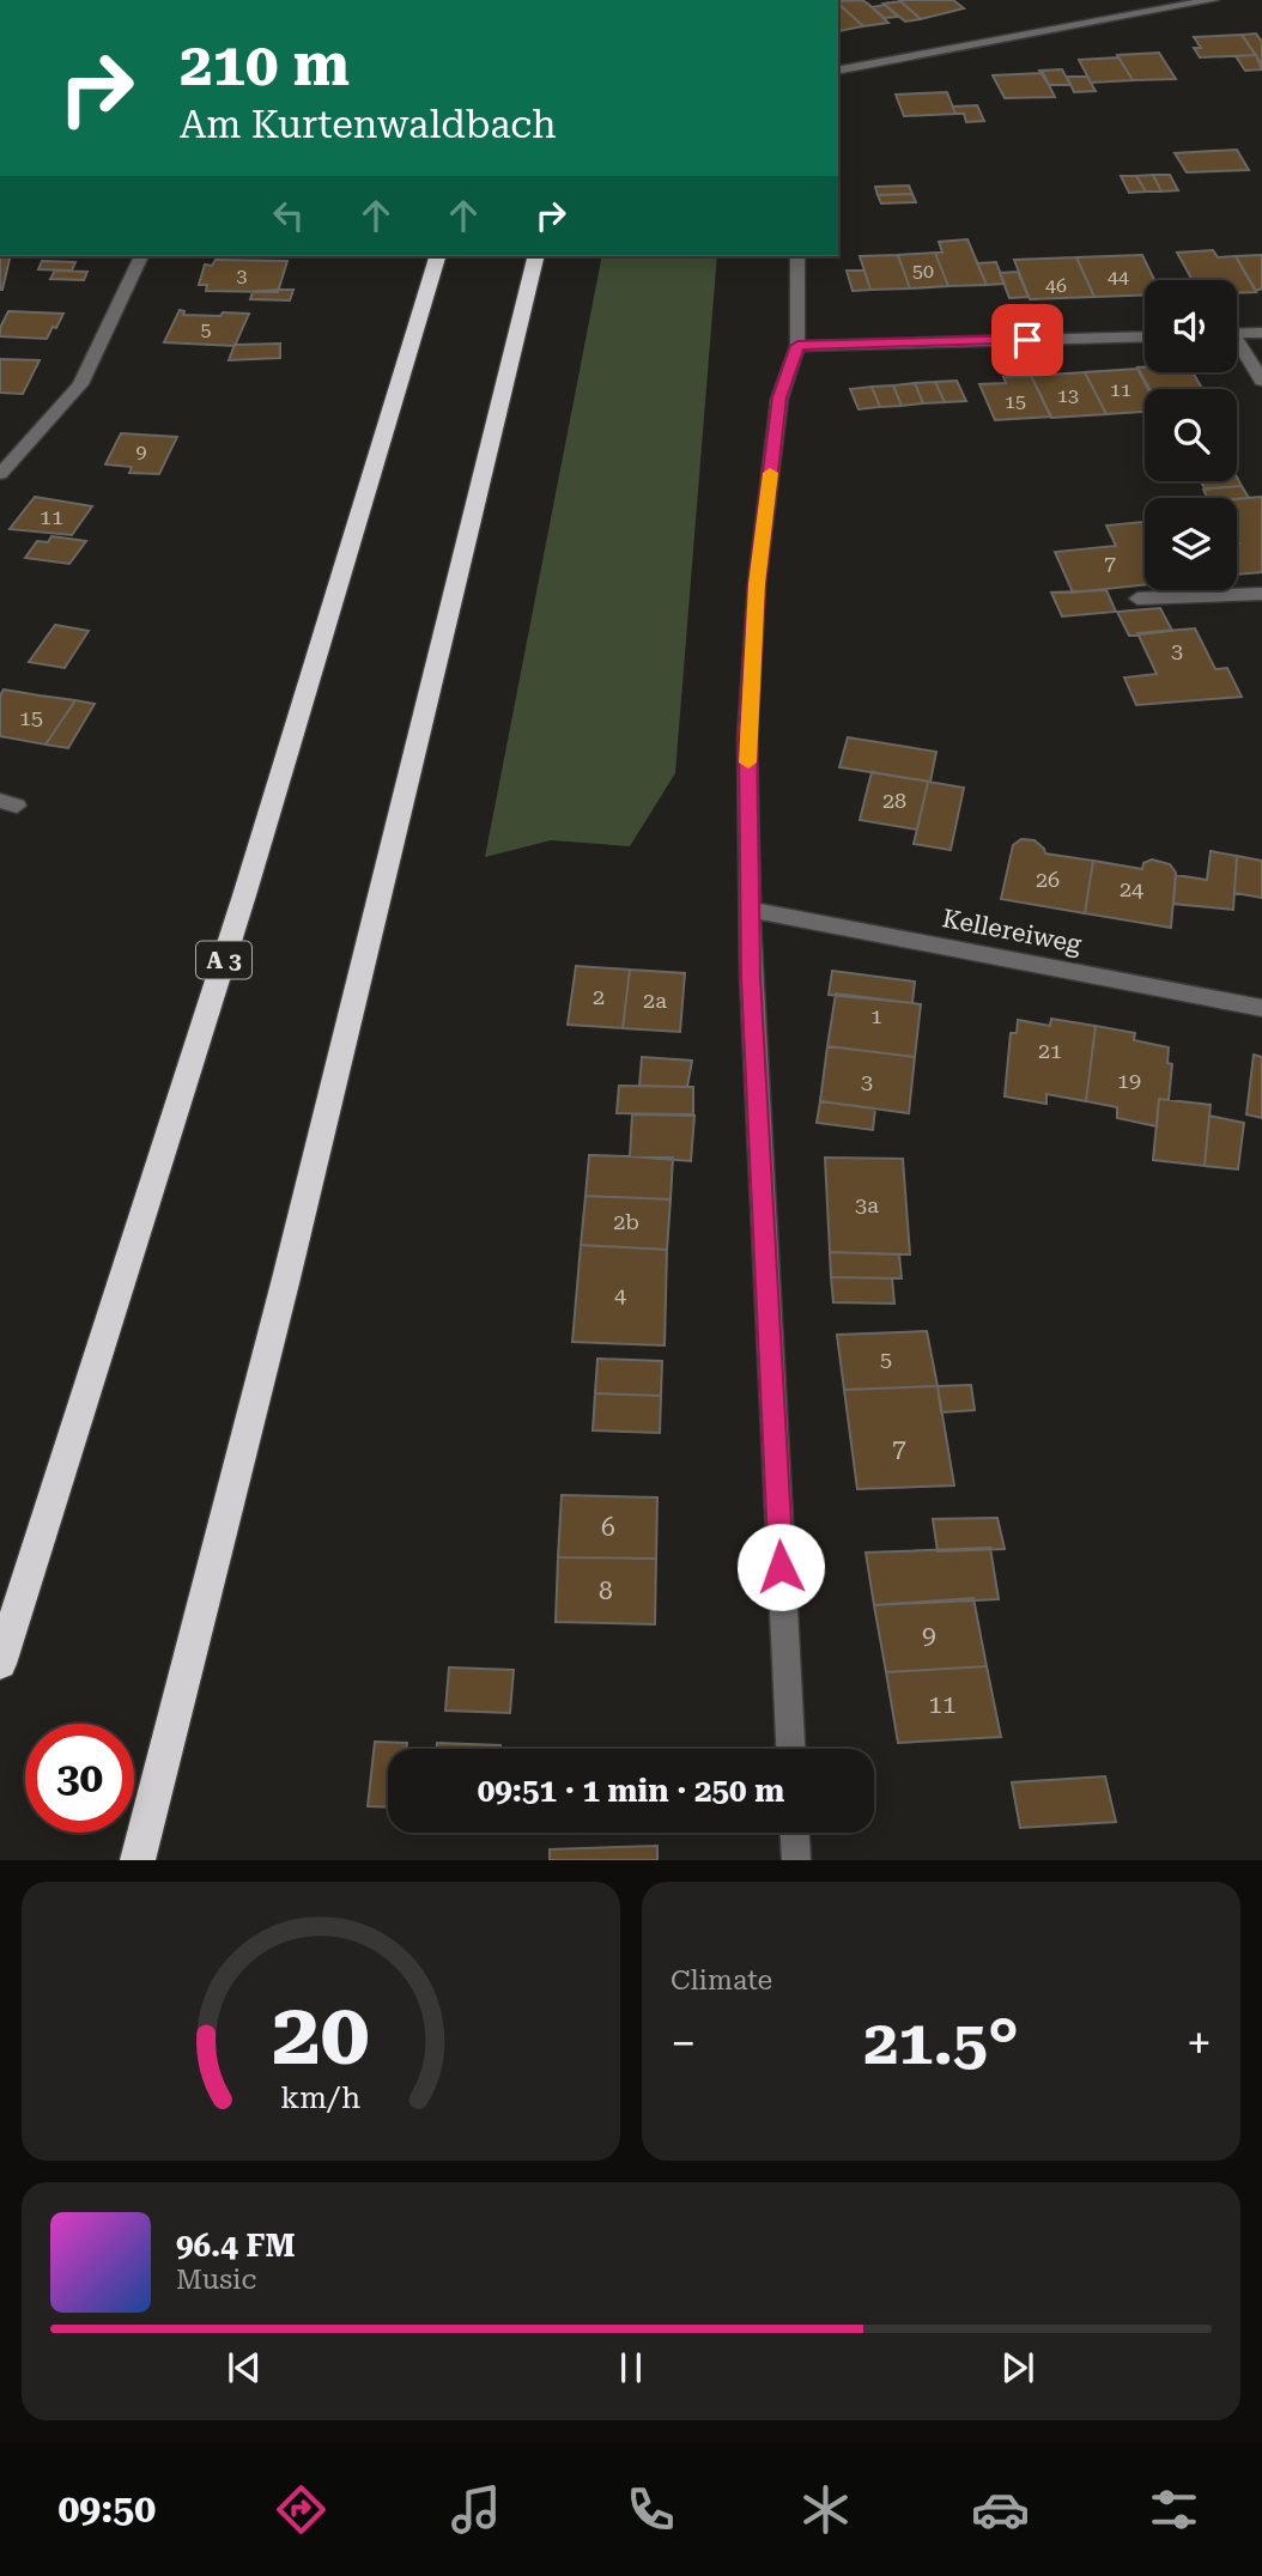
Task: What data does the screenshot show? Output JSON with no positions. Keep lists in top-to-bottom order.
{
  "streets": {
    "highway": ["A 3"],
    "street": ["Kellereiweg"]
  },
  "house_numbers": [
    "50",
    "3",
    "44",
    "46",
    "5",
    "11",
    "13",
    "15",
    "9",
    "11",
    "7",
    "3",
    "15",
    "28",
    "26",
    "24",
    "2",
    "2a",
    "1",
    "21",
    "19",
    "3",
    "3a",
    "2b",
    "4",
    "5",
    "7",
    "6",
    "8",
    "9",
    "11"
  ],
  "page": {
    "turn": ["210 m", "Am Kurtenwaldbach"],
    "limit": "30",
    "trip": "09:51 · 1 min · 250 m",
    "tile": "Climate",
    "heat": ["−", "21.5°", "+"],
    "song": ["96.4 FM", "Music"],
    "tabs": "09:50",
    "gauge": ["20", "km/h"]
  }
}
